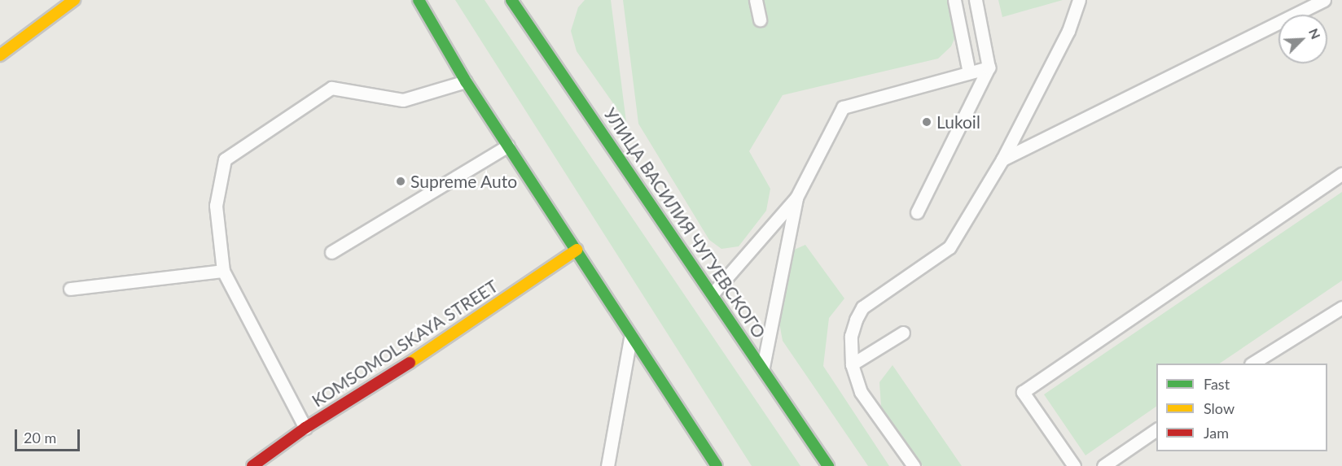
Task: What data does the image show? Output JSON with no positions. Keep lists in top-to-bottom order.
{
  "streets": {
    "street": ["УЛИЦА ВАСИЛИЯ ЧУГУЕВСКОГО", "KOMSOMOLSKAYA STREET"]
  },
  "places": ["Lukoil", "Supreme Auto"],
  "legend": ["Fast", "Slow", "Jam"],
  "scale_bar": "20 m",
  "north": "top right"
}
